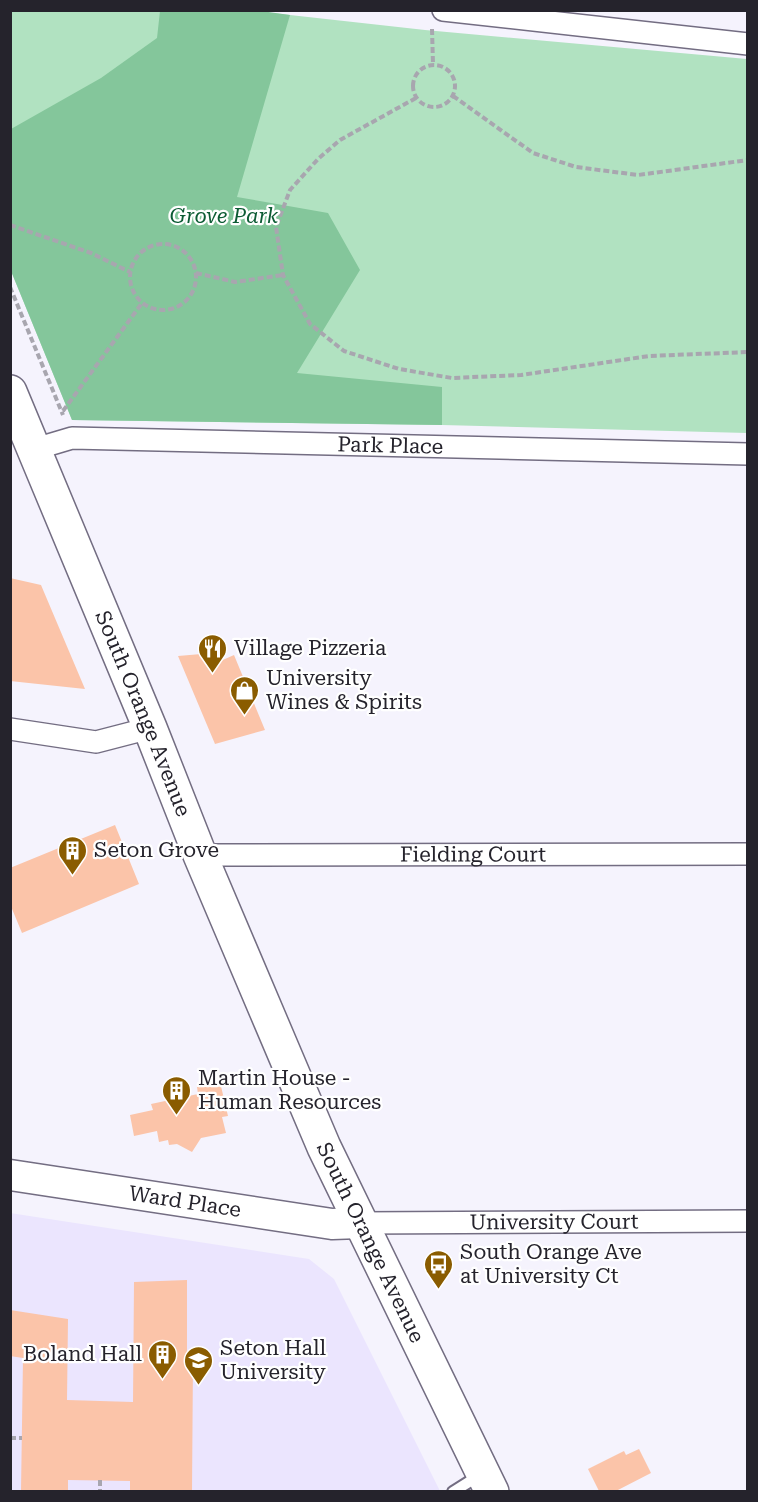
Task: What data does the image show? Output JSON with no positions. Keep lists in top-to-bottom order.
{
  "streets": {
    "main road": ["South Orange Avenue"],
    "street": [
      "Park Place",
      "Fielding Court",
      "Ward Place",
      "University Court"
    ]
  },
  "crossings": [
    ["Park Place", "South Orange Avenue"],
    ["South Orange Avenue", "Fielding Court"],
    ["South Orange Avenue", "Ward Place"],
    ["South Orange Avenue", "University Court"],
    ["Ward Place", "University Court"]
  ],
  "parks": ["Grove Park"],
  "places": {
    "restaurant": ["Village Pizzeria"],
    "shop": ["University Wines & Spirits"],
    "building": ["Seton Grove", "Martin House - Human Resources", "Boland Hall"],
    "bus stop": ["South Orange Ave at University Ct"],
    "school or university": ["Seton Hall University"]
  }
}
